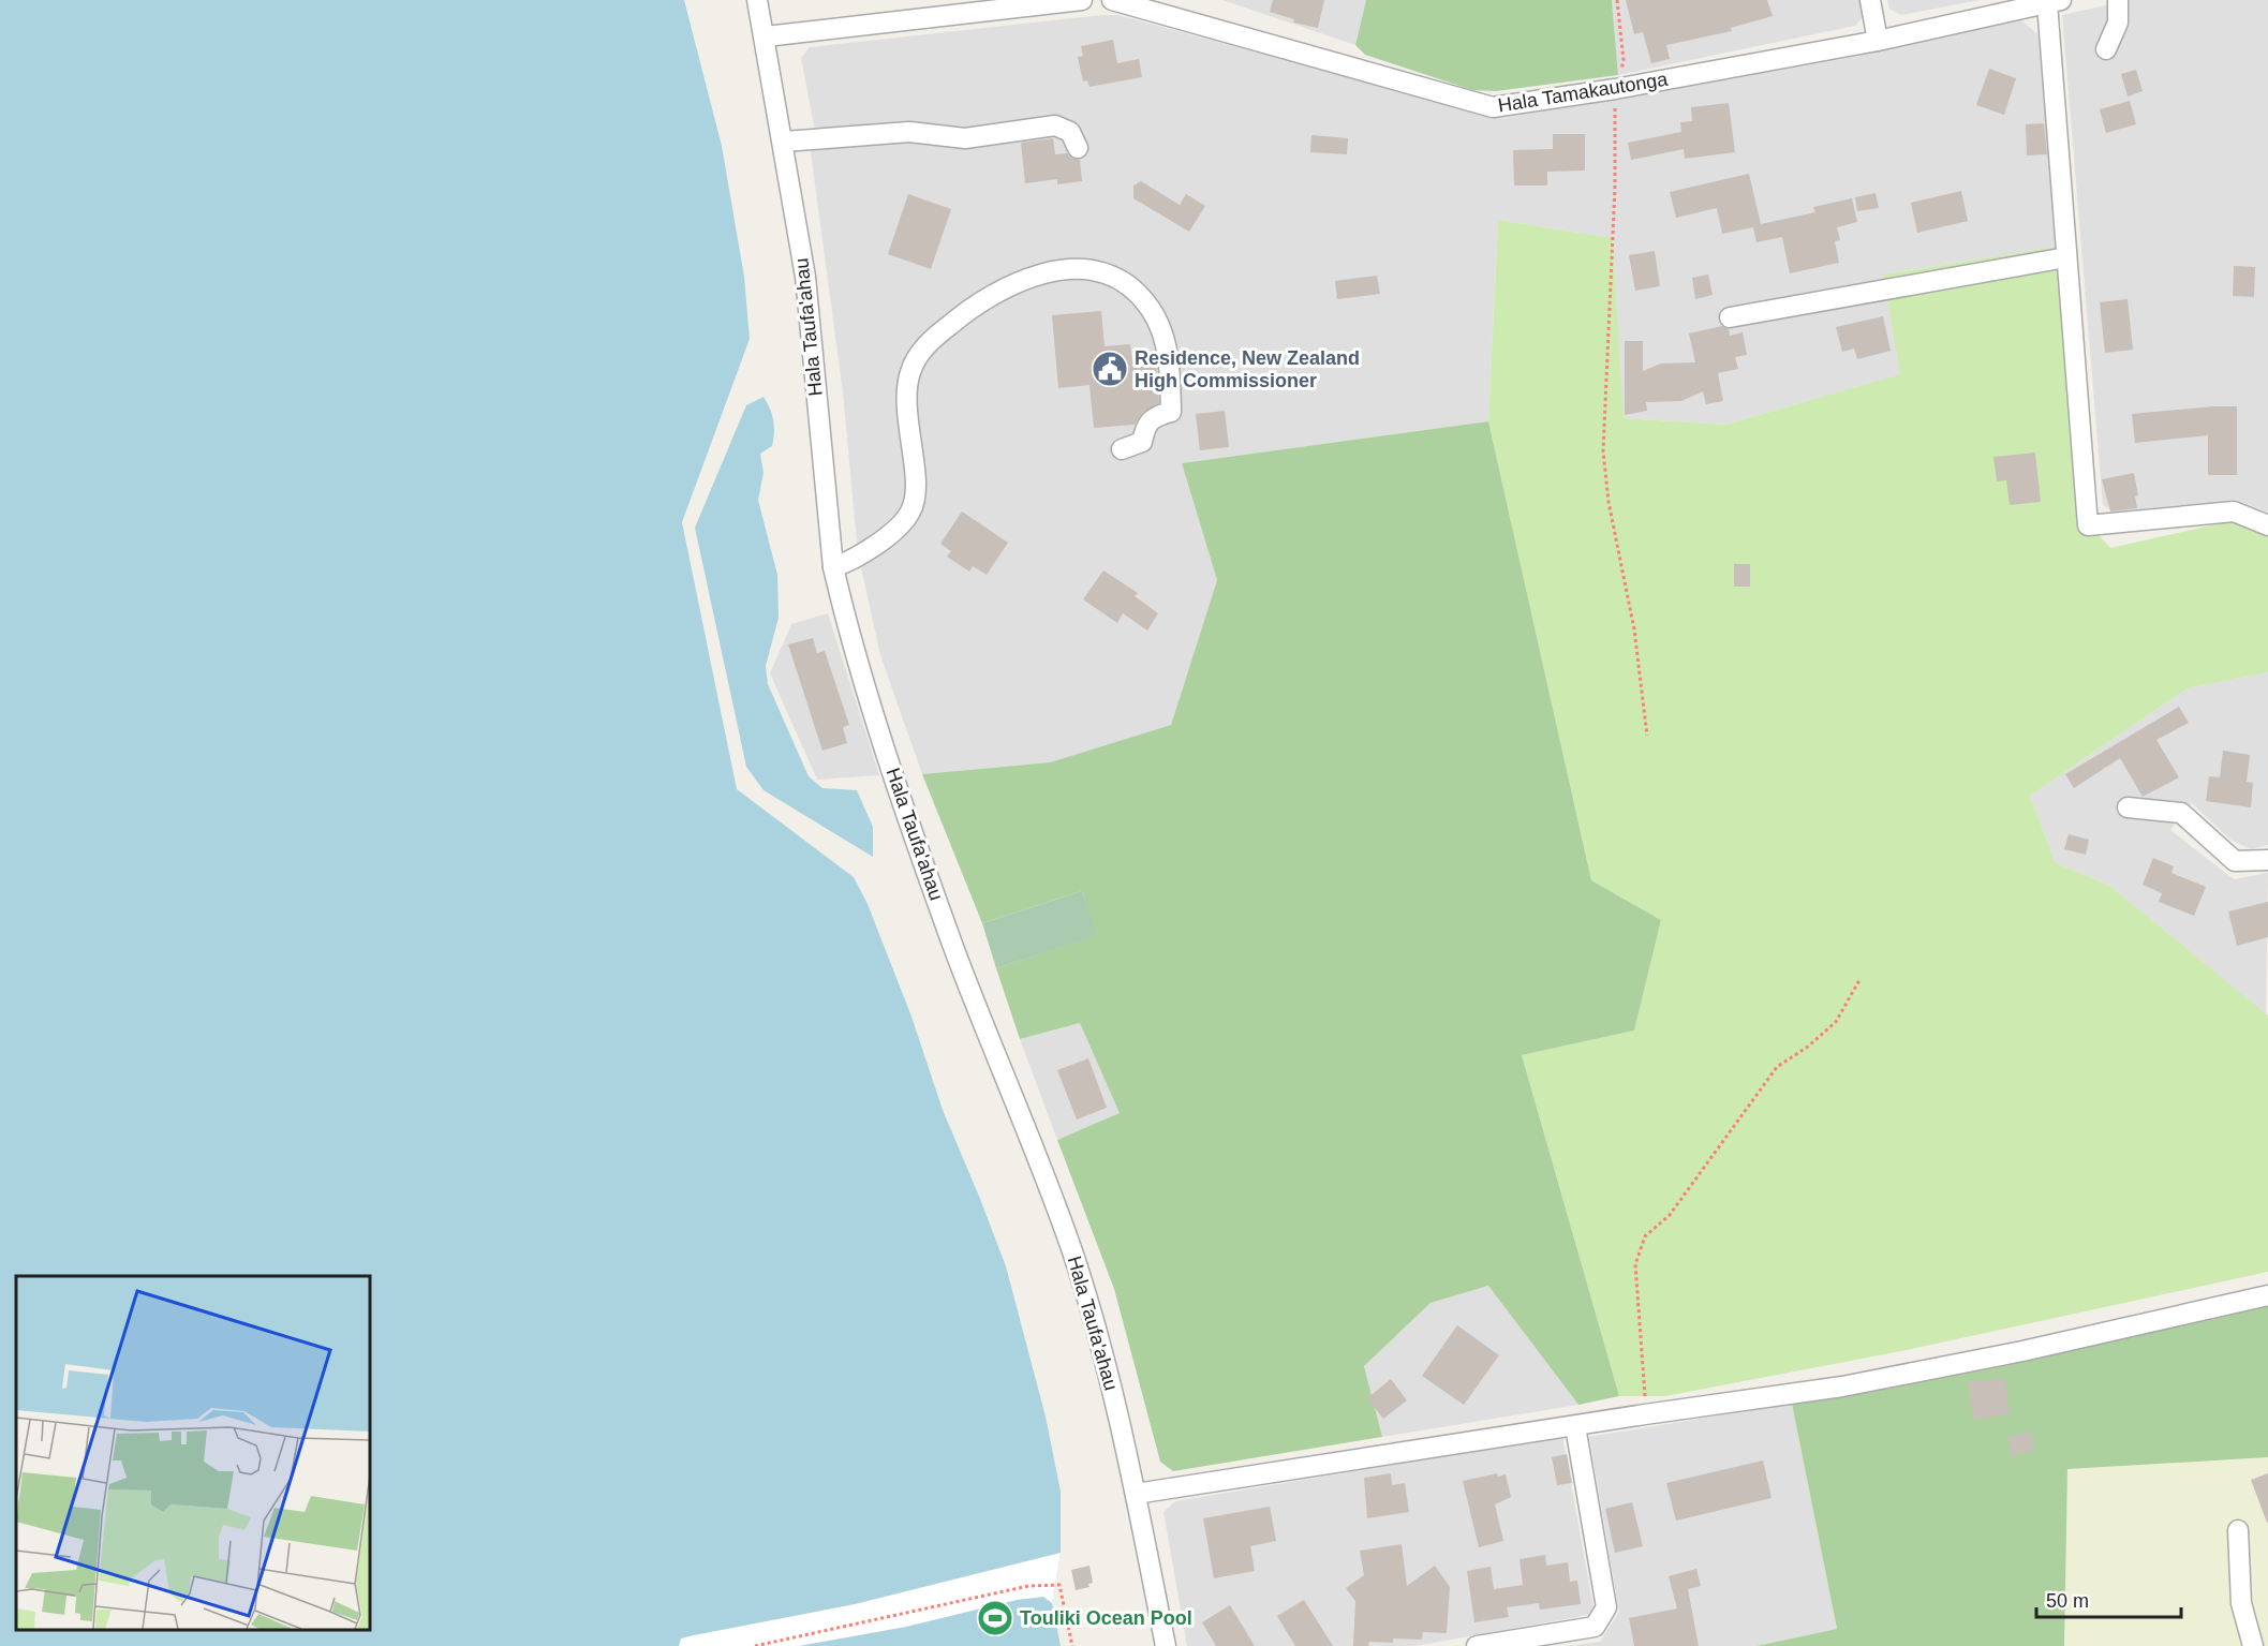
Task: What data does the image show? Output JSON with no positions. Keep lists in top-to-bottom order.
{
  "streets": {
    "street": ["Hala Tamakautonga", "Hala Taufa'ahau"]
  },
  "places": {
    "public building": ["Residence, New Zealand High Commissioner"],
    "sports": ["Touliki Ocean Pool"]
  },
  "scale_bar": "50 m"
}
